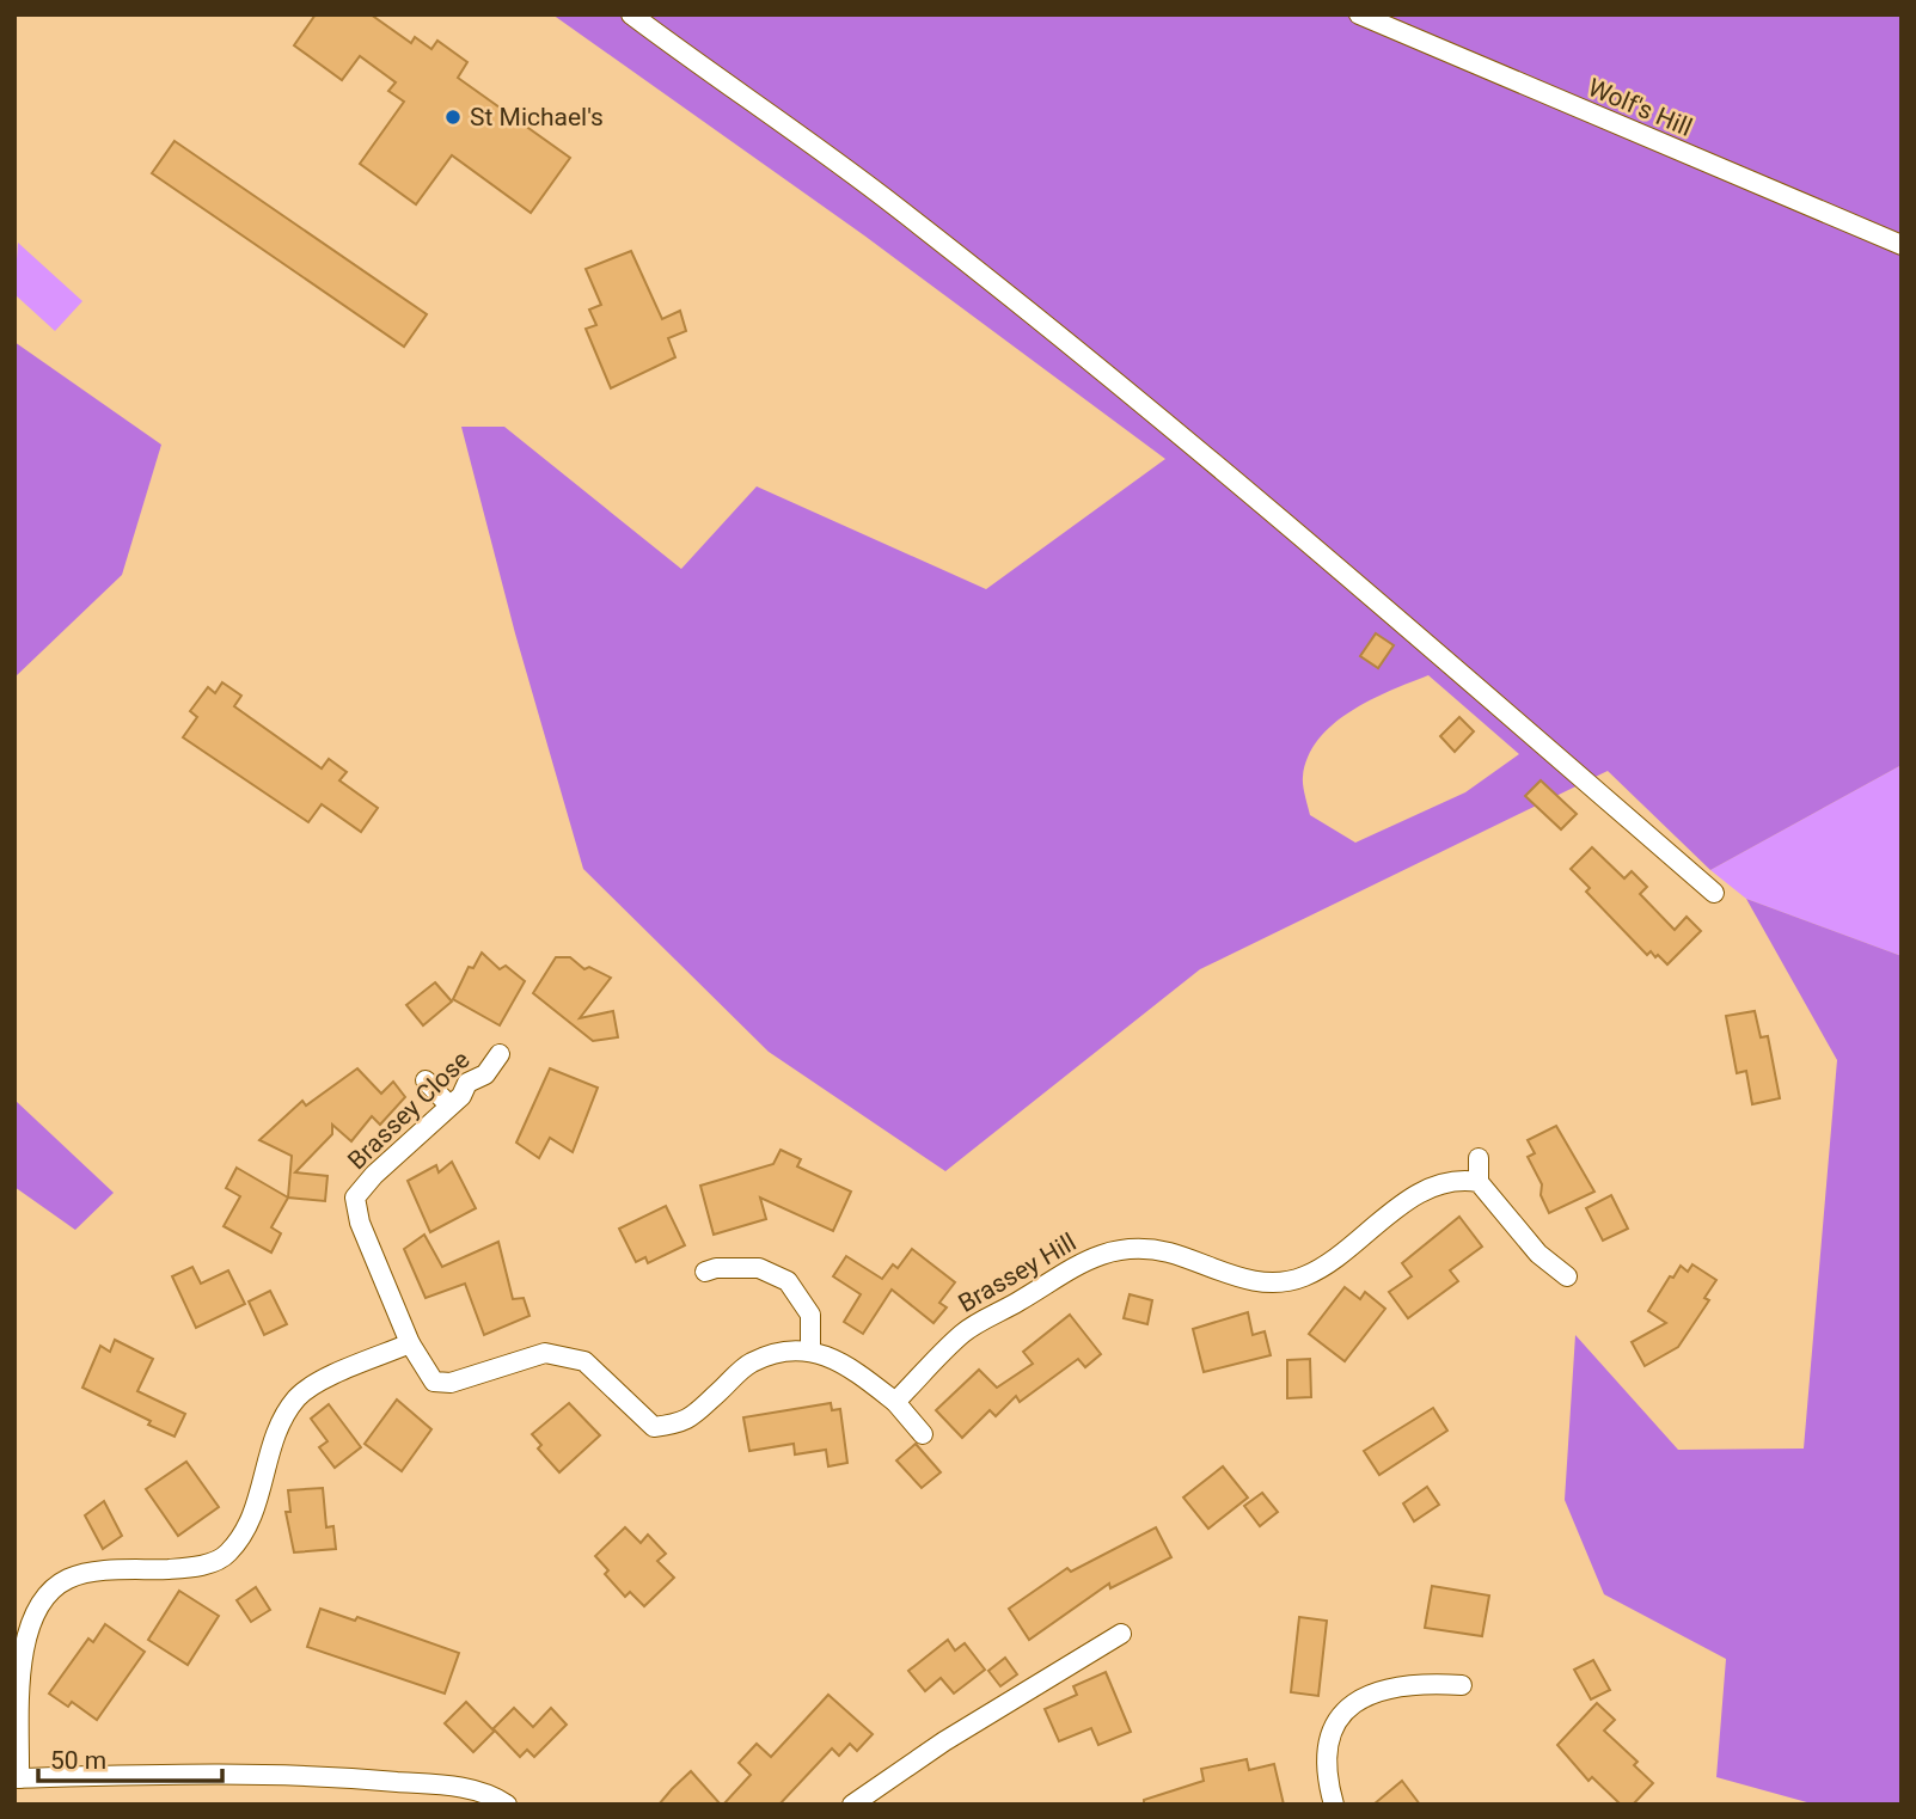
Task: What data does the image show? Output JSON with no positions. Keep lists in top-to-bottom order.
{
  "streets": {
    "street": ["Wolf's Hill", "Brassey Close", "Brassey Hill"]
  },
  "places": ["St Michael's"],
  "scale_bar": "50 m"
}
